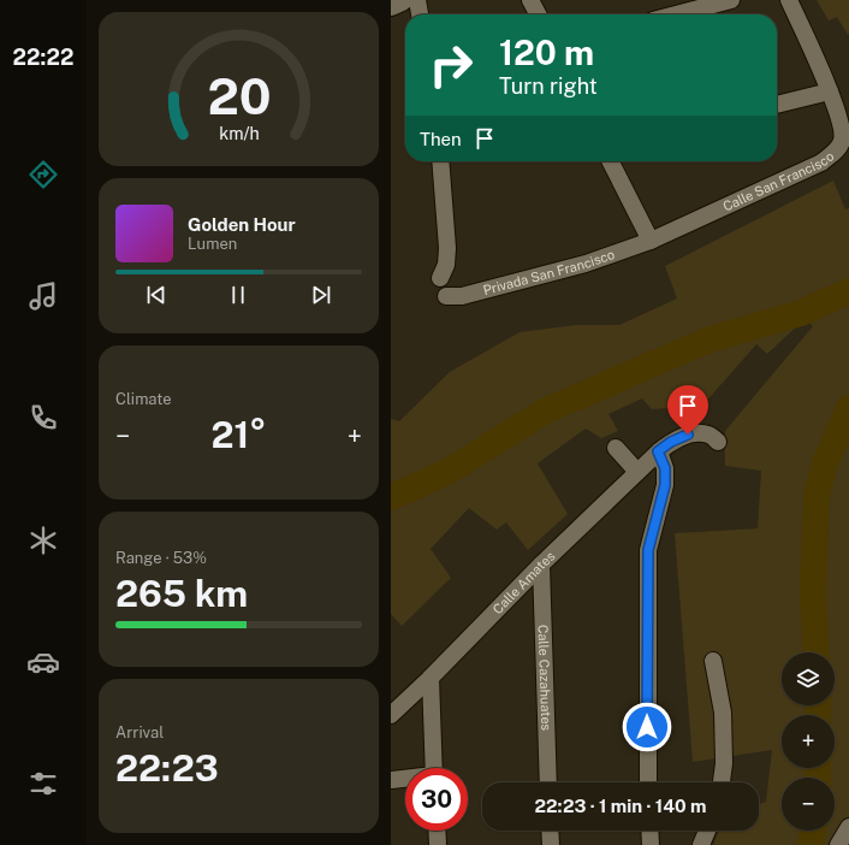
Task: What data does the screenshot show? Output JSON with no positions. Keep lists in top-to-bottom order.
{
  "streets": {
    "street": [
      "Calle San Francisco",
      "Privada San Francisco",
      "Calle Amates",
      "Calle Cazahuates"
    ]
  },
  "crossings": [
    ["Calle San Francisco", "Privada San Francisco"],
    ["Calle Amates", "Calle Cazahuates"]
  ],
  "page": {
    "tabs": "22:22",
    "turn": ["120 m", "Turn right"],
    "then": "Then",
    "song": ["Golden Hour", "Lumen"],
    "tile": [
      "Climate",
      ["Range · 53%", "265 km"],
      ["Arrival", "22:23"]
    ],
    "heat": ["−", "21°", "+"],
    "map_buttons": ["+", "−"],
    "limit": "30",
    "trip": "22:23 · 1 min · 140 m",
    "gauge": ["20", "km/h"]
  }
}
